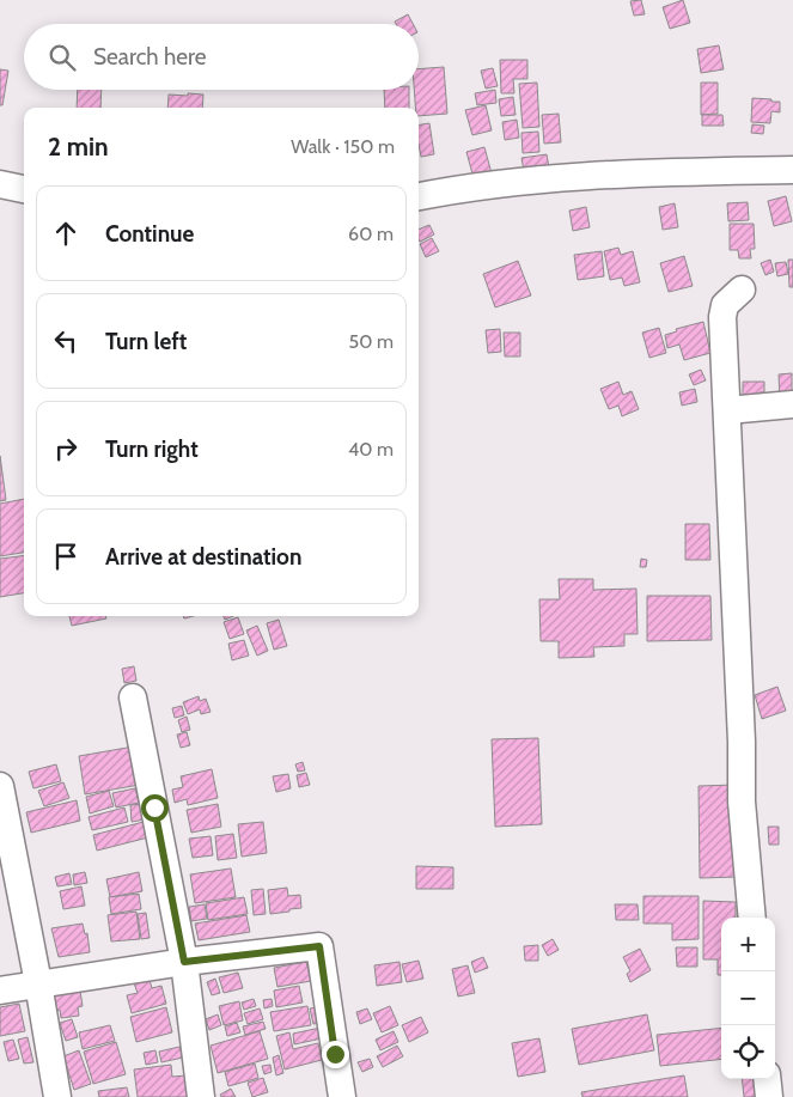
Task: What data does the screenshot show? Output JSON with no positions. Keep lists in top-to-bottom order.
{
  "page": {
    "search": "Search here",
    "heading": ["2 min", "Walk · 150 m"],
    "list": [
      ["Continue", "60 m"],
      ["Turn left", "50 m"],
      ["Turn right", "40 m"],
      "Arrive at destination"
    ],
    "map_buttons": ["+", "−"]
  }
}
